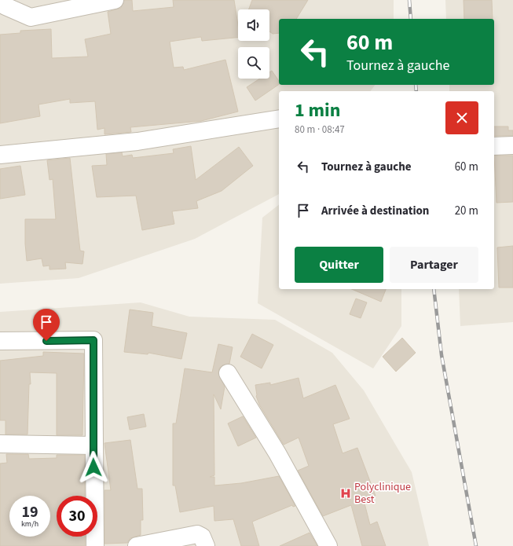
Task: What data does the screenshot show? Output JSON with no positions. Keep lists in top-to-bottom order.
{
  "places": {
    "hospital": ["Polyclinique Best"]
  },
  "page": {
    "turn": ["60 m", "Tournez à gauche"],
    "heading": ["1 min", "80 m · 08:47"],
    "list": [
      {
        "name": "Tournez à gauche",
        "value": "60 m"
      },
      {
        "name": "Arrivée à destination",
        "value": "20 m"
      }
    ],
    "buttons": ["Quitter", "Partager"],
    "speed": "19 km/h",
    "limit": "30"
  }
}
